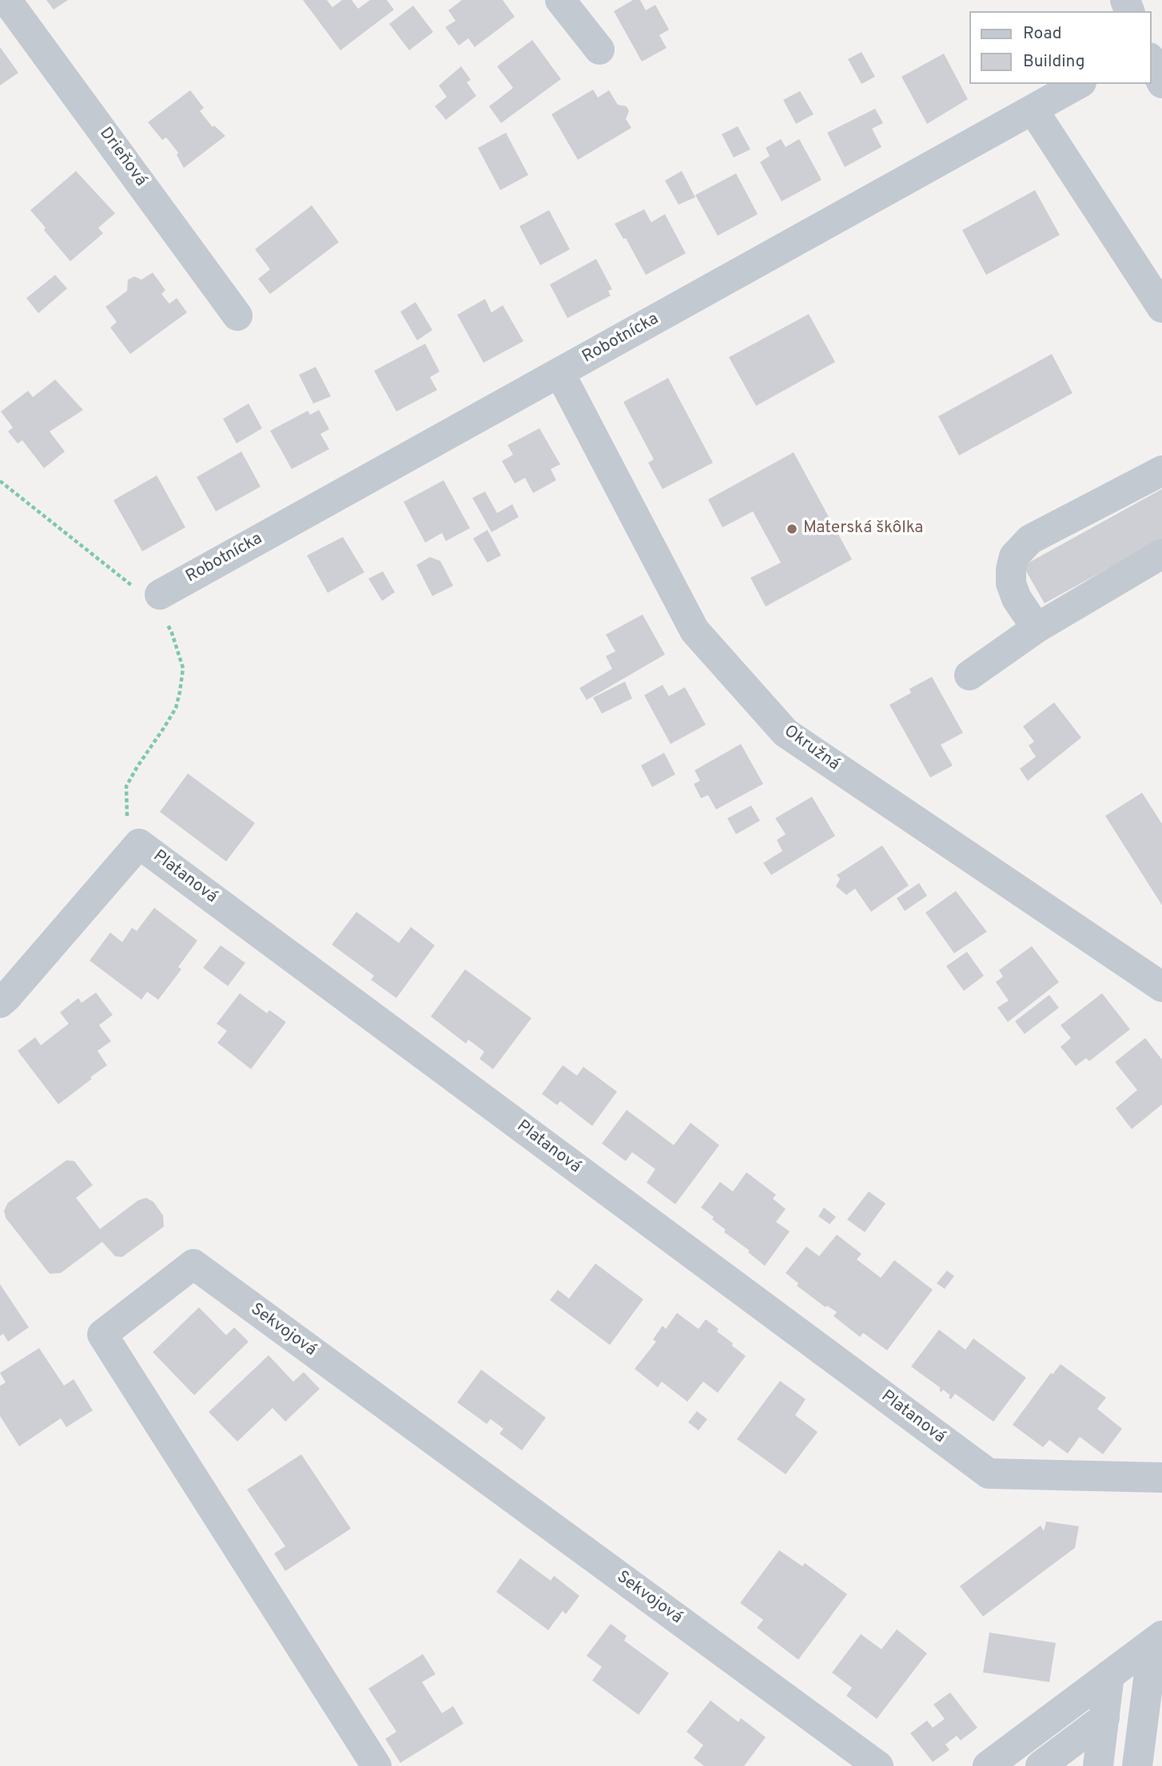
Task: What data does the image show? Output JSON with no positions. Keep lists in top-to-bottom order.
{
  "streets": {
    "street": [
      "Drieňová",
      "Robotnícka",
      "Okružná",
      "Platanová",
      "Sekvojová"
    ]
  },
  "crossings": [
    ["Robotnícka", "Okružná"]
  ],
  "places": ["Materská škôlka"],
  "legend": ["Road", "Building"]
}
